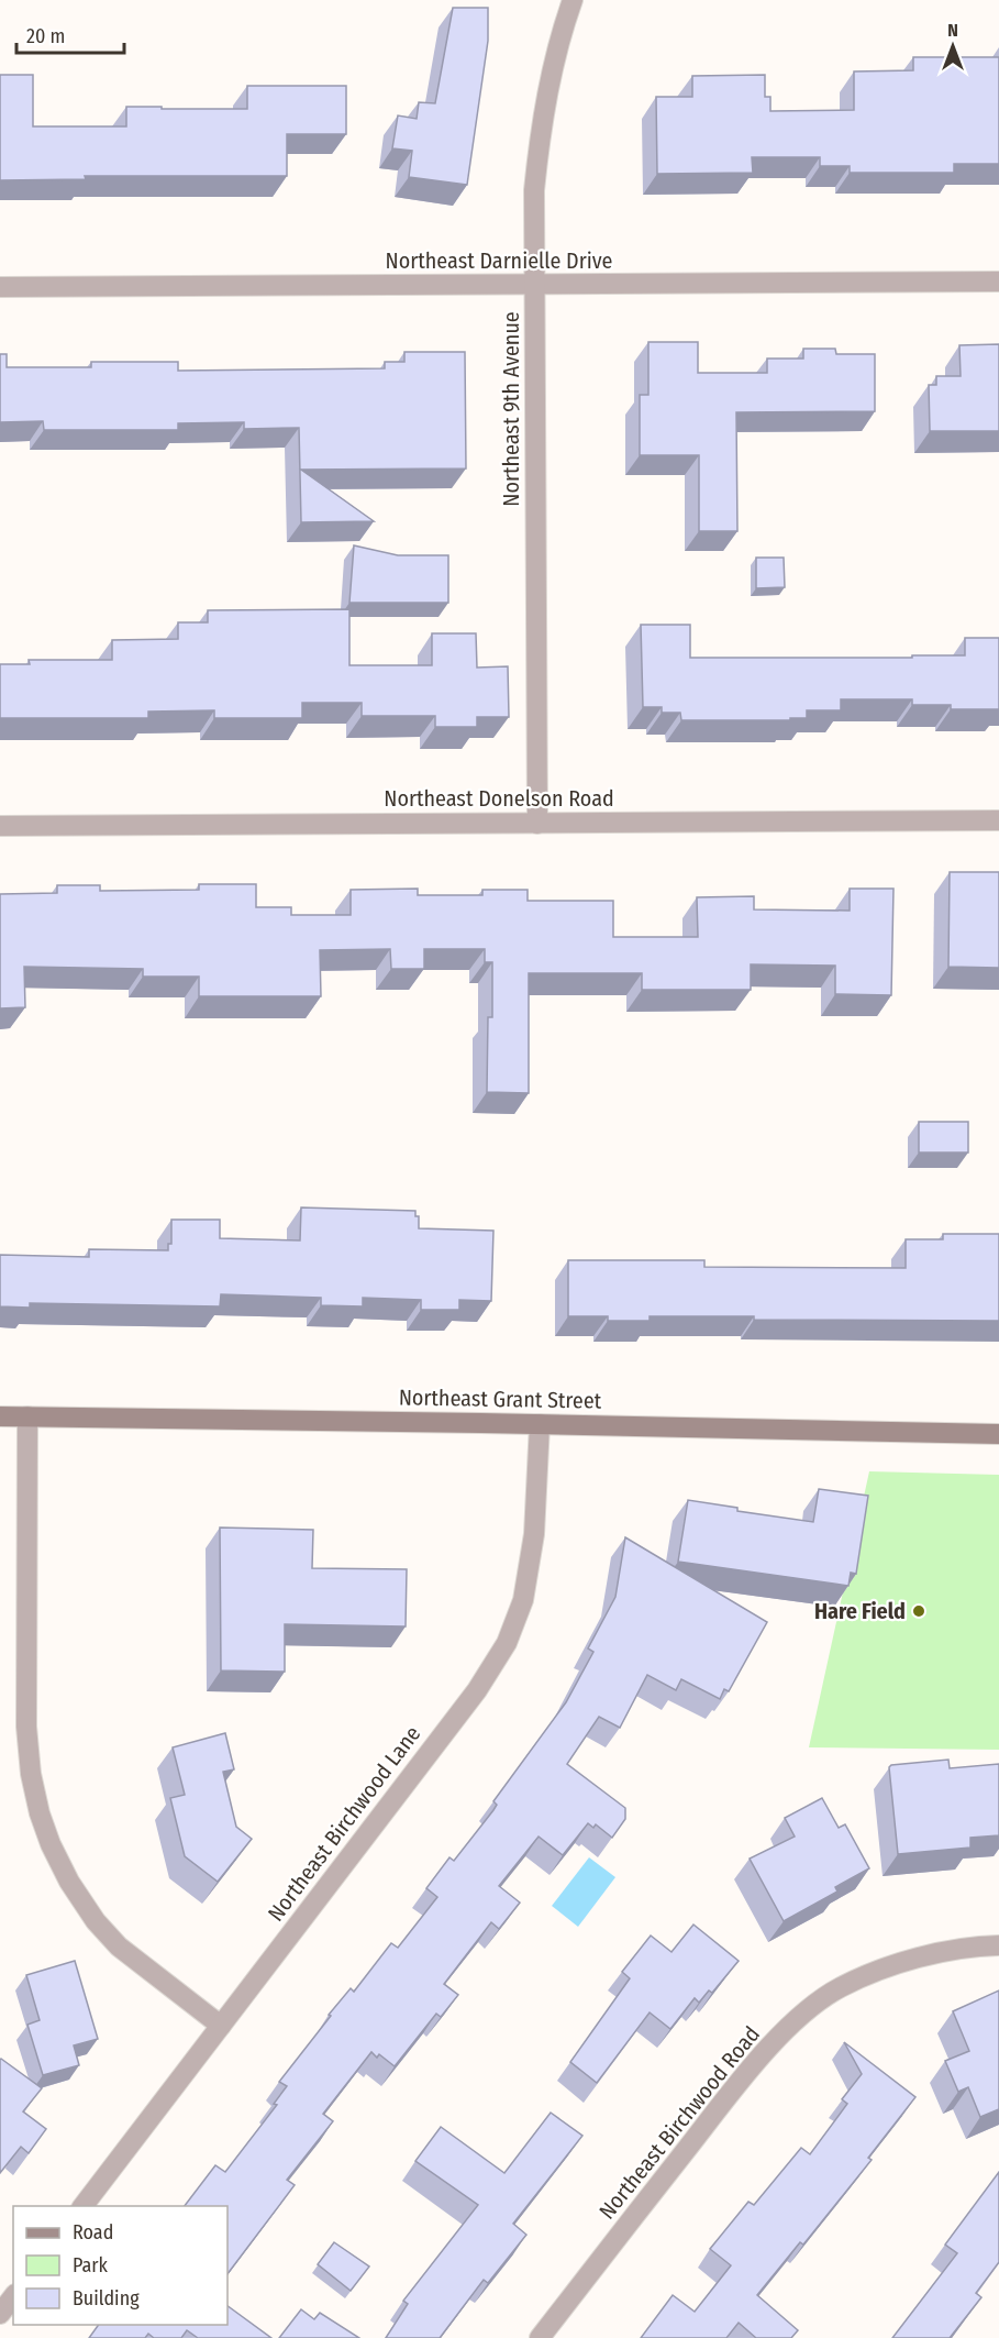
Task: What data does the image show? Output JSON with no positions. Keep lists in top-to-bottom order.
{
  "streets": {
    "street": [
      "Northeast Darnielle Drive",
      "Northeast 9th Avenue",
      "Northeast Donelson Road",
      "Northeast Grant Street",
      "Northeast Birchwood Lane",
      "Northeast Birchwood Road"
    ]
  },
  "crossings": [
    ["Northeast Darnielle Drive", "Northeast 9th Avenue"],
    ["Northeast 9th Avenue", "Northeast Donelson Road"],
    ["Northeast Grant Street", "Northeast Birchwood Lane"]
  ],
  "places": ["Hare Field"],
  "legend": ["Road", "Park", "Building"],
  "scale_bar": "20 m",
  "north": "top"
}
